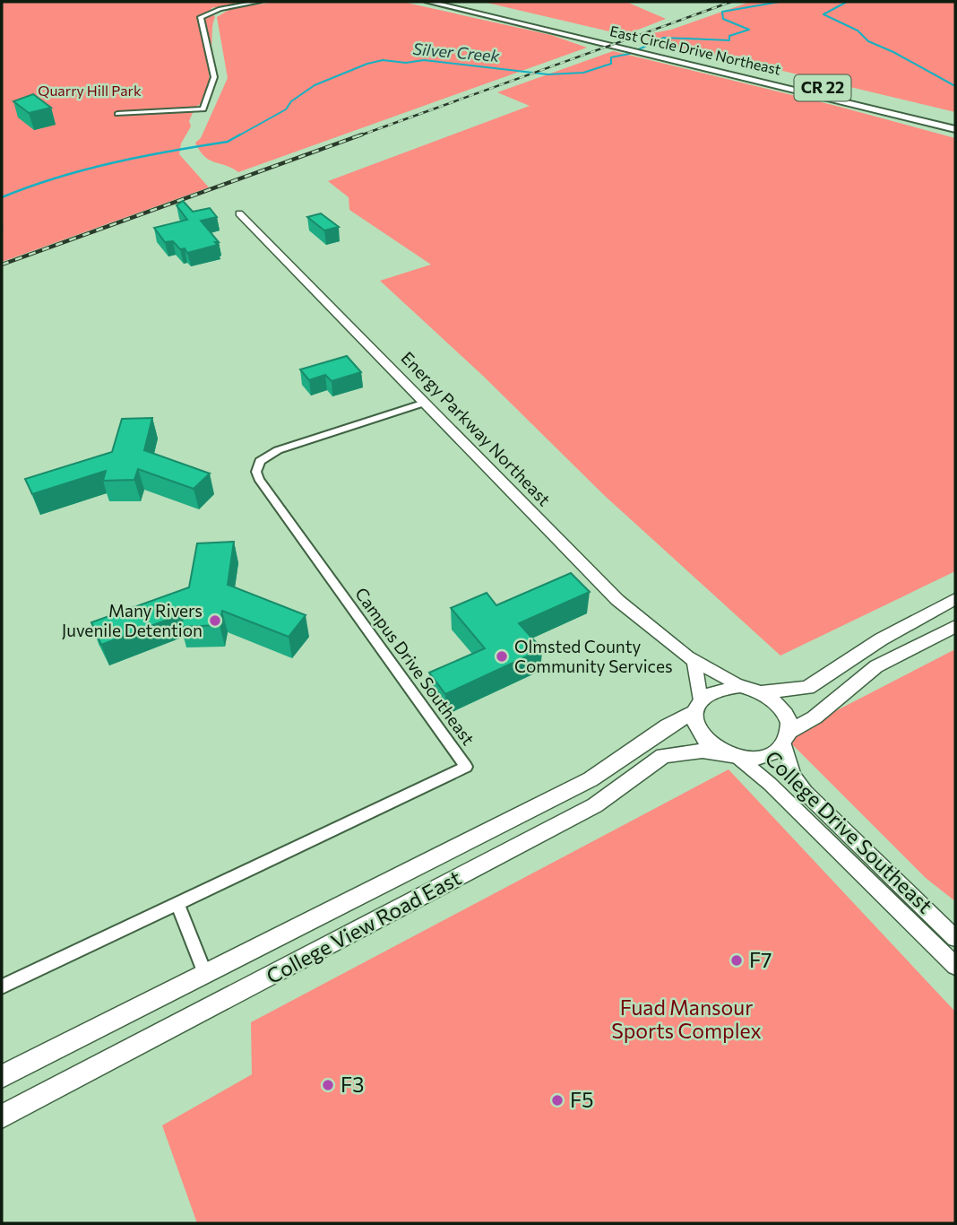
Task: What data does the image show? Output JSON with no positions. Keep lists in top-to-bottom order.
{
  "streets": {
    "main road": ["East Circle Drive Northeast", "CR 22", "College View Road East"],
    "street": ["Energy Parkway Northeast", "Campus Drive Southeast", "College Drive Southeast"]
  },
  "crossings": [
    ["Energy Parkway Northeast", "Campus Drive Southeast"],
    ["Energy Parkway Northeast", "College Drive Southeast"],
    ["Energy Parkway Northeast", "College View Road East"],
    ["College Drive Southeast", "College View Road East"]
  ],
  "water": ["Silver Creek"],
  "parks": ["Quarry Hill Park", "Fuad Mansour Sports Complex"],
  "places": [
    "Many Rivers Juvenile Detention",
    "Olmsted County Community Services",
    "F7",
    "F3",
    "F5"
  ]
}
